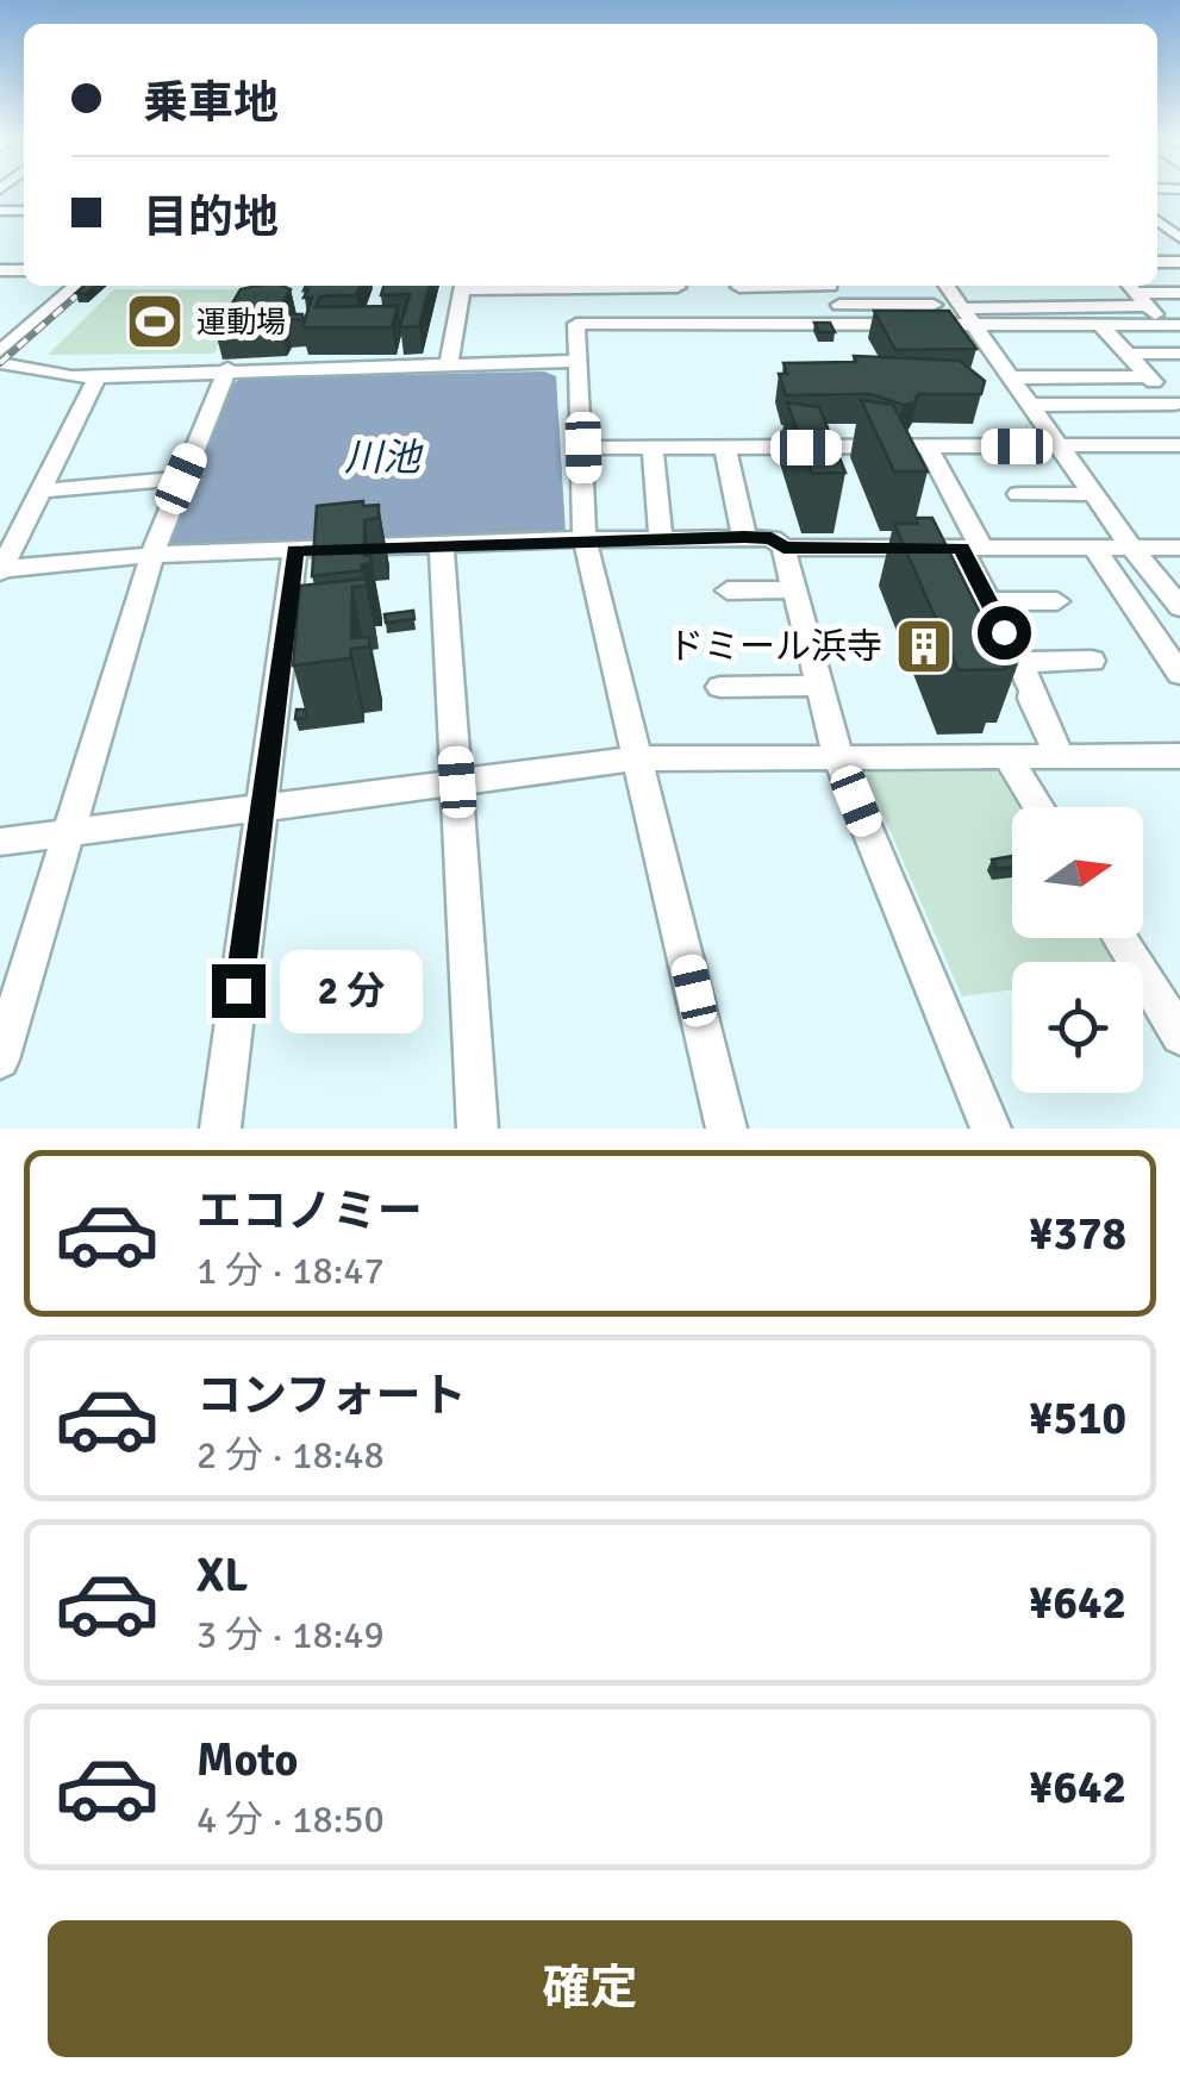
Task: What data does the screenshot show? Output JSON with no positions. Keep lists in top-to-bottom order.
{
  "water": ["川池"],
  "places": {
    "sports": ["運動場"],
    "building": ["ドミール浜寺"]
  },
  "north": "right",
  "page": {
    "banner": ["乗車地", "目的地"],
    "bubble": "2 分",
    "list": [
      {
        "name": "エコノミー",
        "note": "1 分 · 18:47",
        "value": "¥378"
      },
      {
        "name": "コンフォート",
        "note": "2 分 · 18:48",
        "value": "¥510"
      },
      {
        "name": "XL",
        "note": "3 分 · 18:49",
        "value": "¥642"
      },
      {
        "name": "Moto",
        "note": "4 分 · 18:50",
        "value": "¥642"
      }
    ],
    "buttons": "確定"
  }
}
